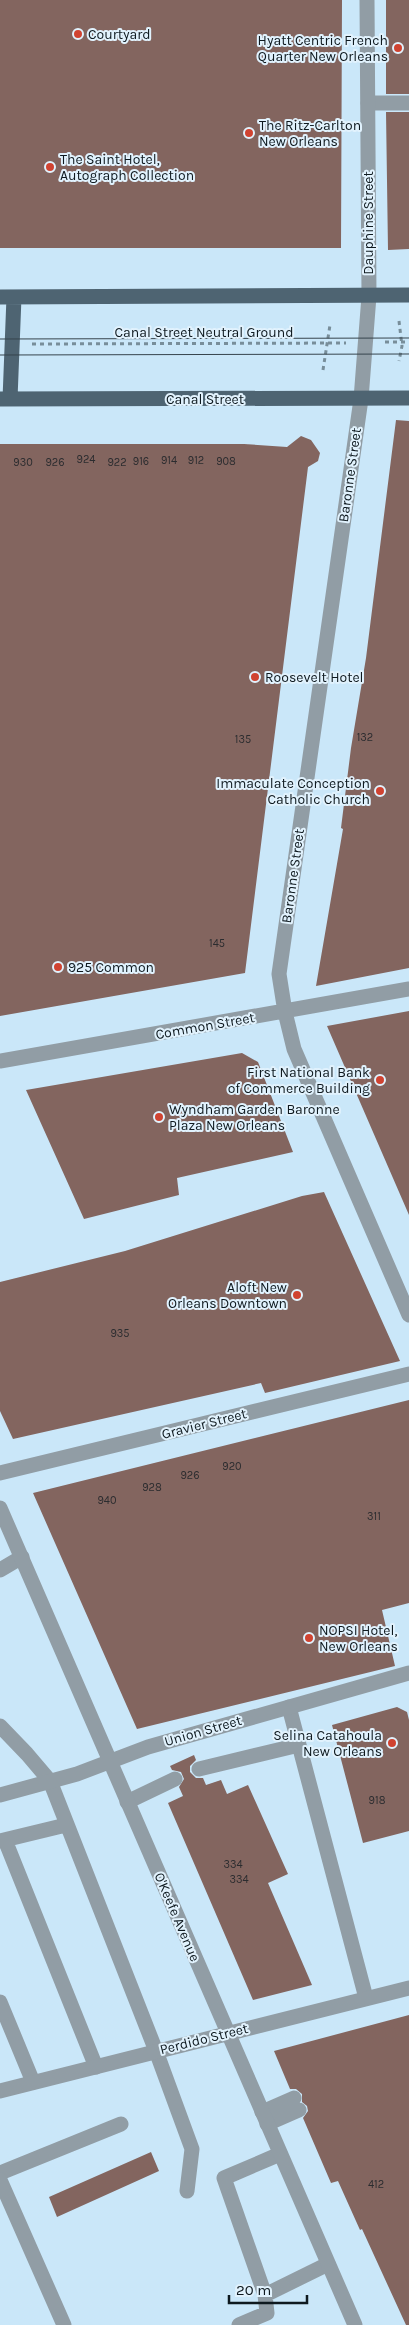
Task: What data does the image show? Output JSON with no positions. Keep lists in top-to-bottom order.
{
  "streets": {
    "main road": ["Canal Street"],
    "street": [
      "Dauphine Street",
      "Baronne Street",
      "Common Street",
      "Gravier Street",
      "Union Street",
      "O'Keefe Avenue",
      "Perdido Street"
    ],
    "path": ["Canal Street Neutral Ground"]
  },
  "crossings": [
    ["Dauphine Street", "Baronne Street"],
    ["Canal Street Neutral Ground", "Baronne Street"],
    ["Canal Street", "Baronne Street"],
    ["Baronne Street", "Common Street"],
    ["Union Street", "O'Keefe Avenue"],
    ["O'Keefe Avenue", "Perdido Street"]
  ],
  "places": [
    "Courtyard",
    "Hyatt Centric French Quarter New Orleans",
    "The Ritz-Carlton New Orleans",
    "The Saint Hotel, Autograph Collection",
    "Roosevelt Hotel",
    "Immaculate Conception Catholic Church",
    "925 Common",
    "First National Bank of Commerce Building",
    "Wyndham Garden Baronne Plaza New Orleans",
    "Aloft New Orleans Downtown",
    "NOPSI Hotel, New Orleans",
    "Selina Catahoula New Orleans"
  ],
  "house_numbers": [
    "924",
    "914",
    "912",
    "916",
    "908",
    "930",
    "926",
    "922",
    "132",
    "135",
    "145",
    "935",
    "920",
    "926",
    "928",
    "940",
    "311",
    "918",
    "334",
    "334",
    "412"
  ],
  "scale_bar": "20 m"
}
